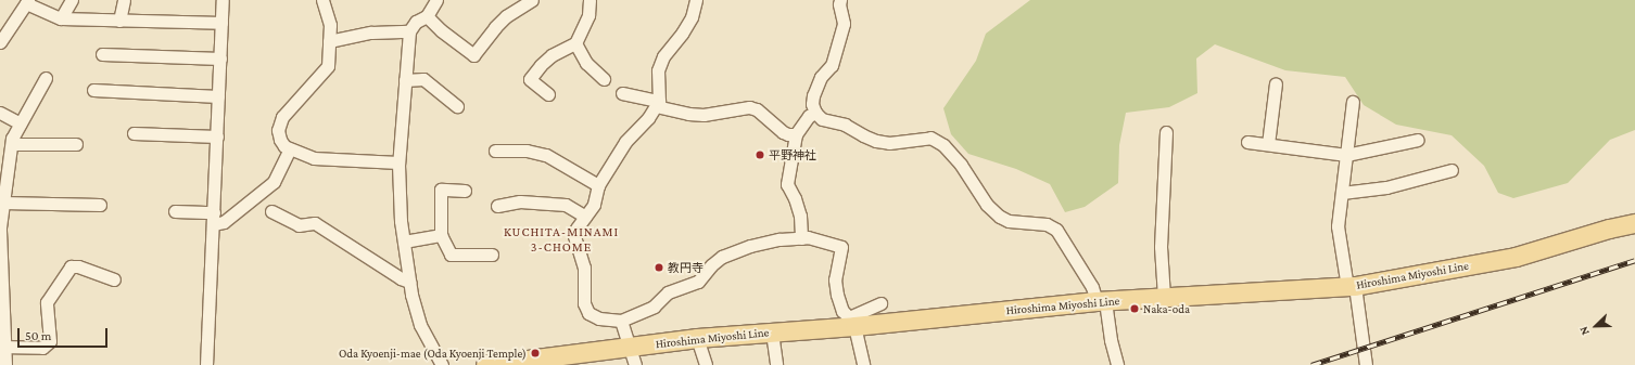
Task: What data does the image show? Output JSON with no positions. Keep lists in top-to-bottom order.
{
  "streets": {
    "main road": ["Hiroshima Miyoshi Line"]
  },
  "districts": ["KUCHITA-MINAMI 3-CHOME"],
  "places": [
    "平野神社",
    "教円寺",
    "Naka-oda",
    "Oda Kyoenji-mae (Oda Kyoenji Temple)"
  ],
  "scale_bar": "50 m",
  "north": "bottom left"
}
